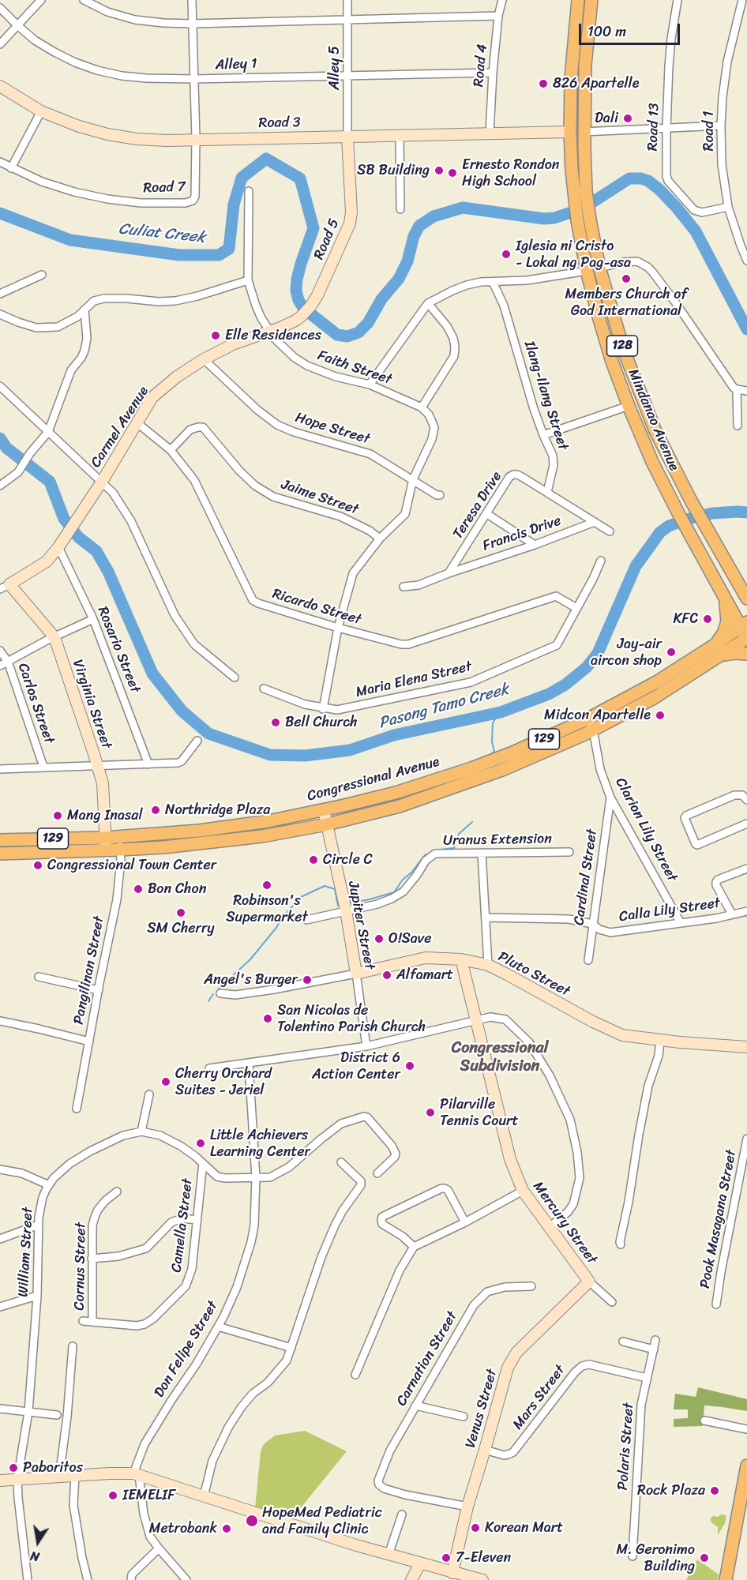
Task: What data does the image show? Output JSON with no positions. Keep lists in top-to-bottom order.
{
  "streets": {
    "main road": [
      "128",
      "Mindanao Avenue",
      "129",
      "Congressional Avenue"
    ],
    "street": [
      "Alley 1",
      "Road 4",
      "Alley 5",
      "Road 3",
      "Road 13",
      "Road 1",
      "Road 7",
      "Road 5",
      "Faith Street",
      "Ilang-Ilang Street",
      "Carmel Avenue",
      "Hope Street",
      "Jaime Street",
      "Teresa Drive",
      "Francis Drive",
      "Ricardo Street",
      "Rosario Street",
      "Maria Elena Street",
      "Carlos Street",
      "Virginia Street",
      "Clarion Lily Street",
      "Uranus Extension",
      "Cardinal Street",
      "Calla Lily Street",
      "Jupiter Street",
      "Pangilinan Street",
      "Pluto Street",
      "Pook Masagana Street",
      "Mercury Street",
      "Camella Street",
      "William Street",
      "Cornus Street",
      "Don Felipe Street",
      "Carnation Street",
      "Mars Street",
      "Venus Street",
      "Polaris Street"
    ]
  },
  "crossings": [
    ["Alley 1", "Road 4"],
    ["Alley 1", "Alley 5"],
    ["Alley 1", "Road 7"],
    ["Road 4", "Road 3"],
    ["Alley 5", "Road 3"],
    ["Alley 5", "Road 5"],
    ["Road 3", "Road 7"],
    ["Road 3", "Road 5"],
    ["Road 3", "Mindanao Avenue"],
    ["Road 13", "Road 1"],
    ["Road 5", "Carmel Avenue"],
    ["Faith Street", "Carmel Avenue"],
    ["Ilang-Ilang Street", "Teresa Drive"],
    ["Mindanao Avenue", "Congressional Avenue"],
    ["Carmel Avenue", "Hope Street"],
    ["Carmel Avenue", "Ricardo Street"],
    ["Carmel Avenue", "Rosario Street"],
    ["Carmel Avenue", "Virginia Street"],
    ["Jaime Street", "Ricardo Street"],
    ["Teresa Drive", "Francis Drive"],
    ["Ricardo Street", "Maria Elena Street"],
    ["Virginia Street", "Congressional Avenue"],
    ["Congressional Avenue", "Clarion Lily Street"],
    ["Congressional Avenue", "Jupiter Street"],
    ["Congressional Avenue", "Pangilinan Street"],
    ["Clarion Lily Street", "Cardinal Street"],
    ["Clarion Lily Street", "Calla Lily Street"],
    ["Uranus Extension", "Jupiter Street"],
    ["Cardinal Street", "Calla Lily Street"],
    ["Jupiter Street", "Pluto Street"],
    ["Pluto Street", "Mercury Street"],
    ["Mercury Street", "Venus Street"],
    ["Camella Street", "Cornus Street"],
    ["Carnation Street", "Venus Street"],
    ["Mars Street", "Venus Street"],
    ["Mars Street", "Polaris Street"]
  ],
  "districts": ["Congressional Subdivision"],
  "water": ["Culiat Creek", "Pasong Tamo Creek"],
  "places": [
    "826 Apartelle",
    "Dali",
    "SB Building",
    "Ernesto Rondon High School",
    "Iglesia ni Cristo - Lokal ng Pag-asa",
    "Members Church of God International",
    "Elle Residences",
    "KFC",
    "Jay-air aircon shop",
    "Midcon Apartelle",
    "Bell Church",
    "Northridge Plaza",
    "Mang Inasal",
    "Circle C",
    "Congressional Town Center",
    "Robinson's Supermarket",
    "Bon Chon",
    "SM Cherry",
    "O!Save",
    "Alfamart",
    "Angel's Burger",
    "San Nicolas de Tolentino Parish Church",
    "District 6 Action Center",
    "Cherry Orchard Suites - Jeriel",
    "Pilarville Tennis Court",
    "Little Achievers Learning Center",
    "Paboritos",
    "Rock Plaza",
    "IEMELIF",
    "HopeMed Pediatric and Family Clinic",
    "Korean Mart",
    "Metrobank",
    "7-Eleven",
    "M. Geronimo Building"
  ],
  "scale_bar": "100 m",
  "north": "bottom"
}
